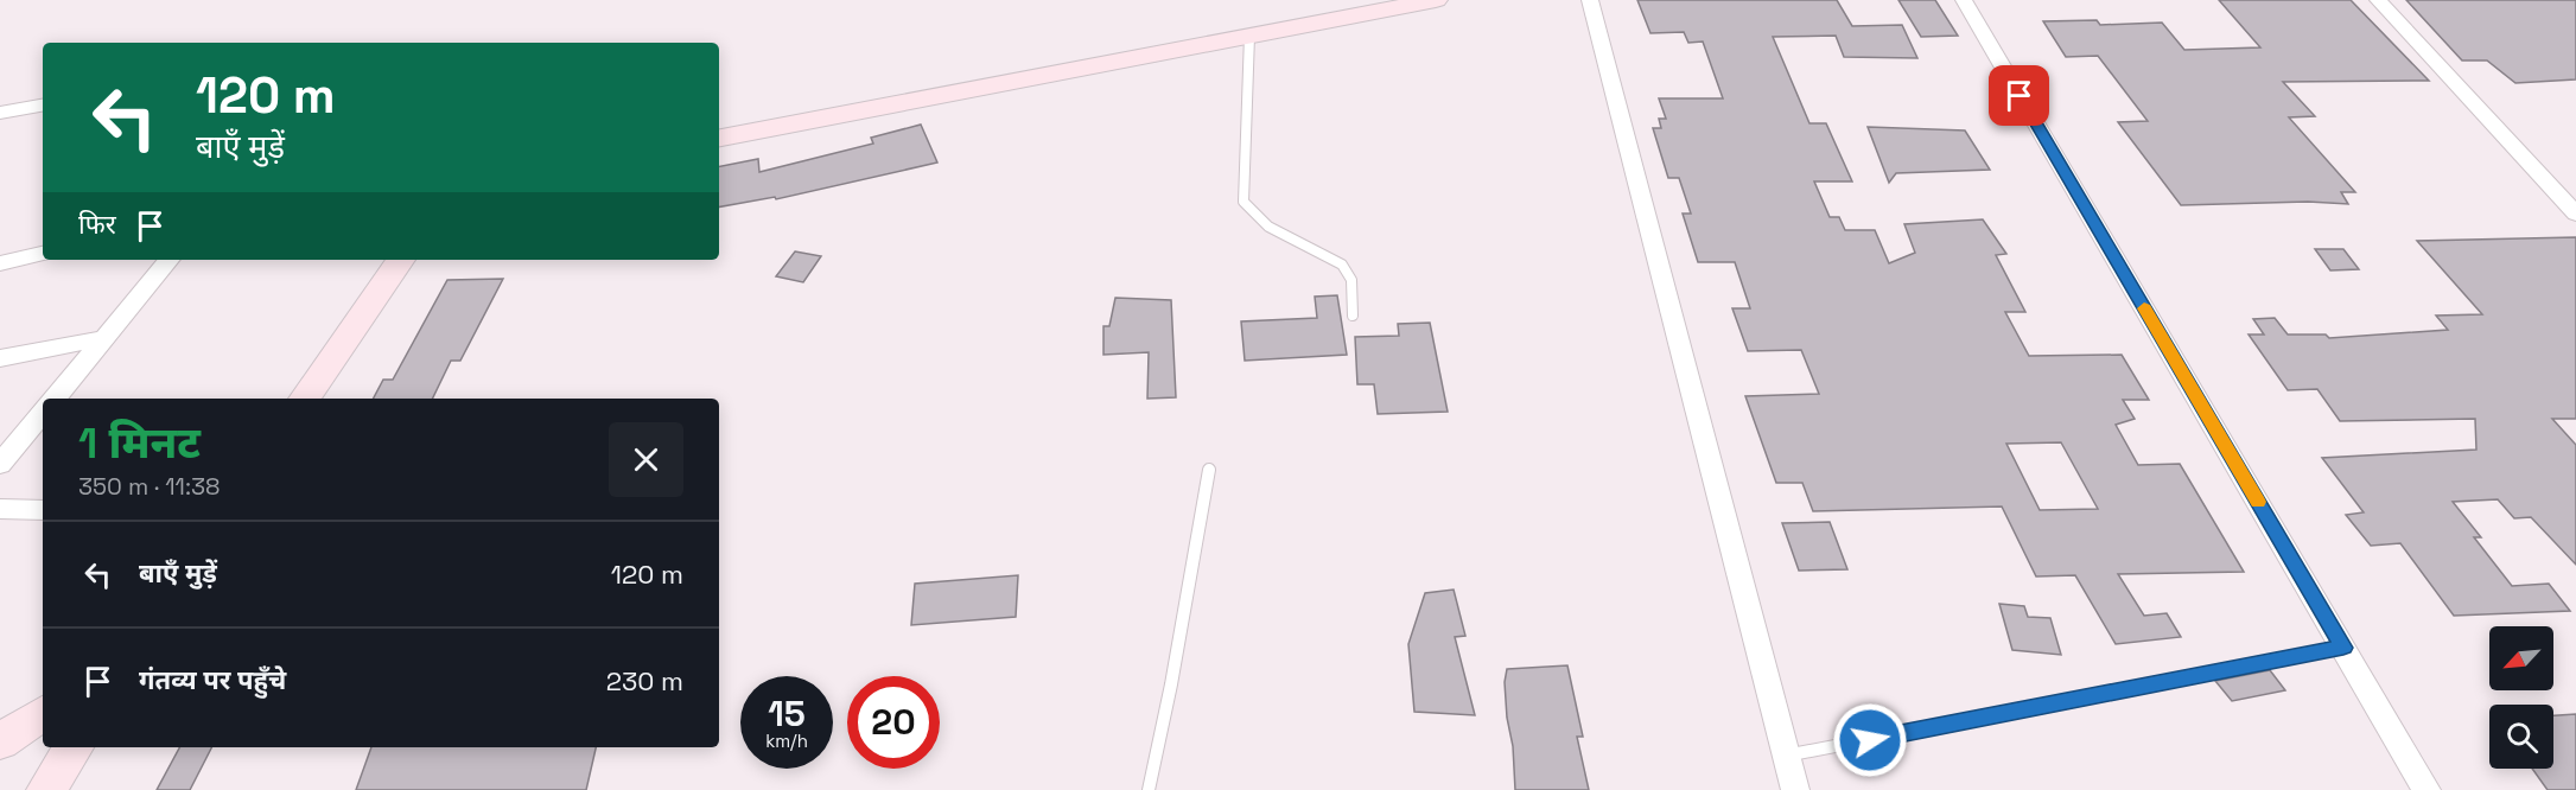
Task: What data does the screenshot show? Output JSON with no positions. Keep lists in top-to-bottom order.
{
  "north": "bottom left",
  "page": {
    "turn": ["120 m", "बाएँ मुड़ें"],
    "then": "फिर",
    "heading": ["1 मिनट", "350 m · 11:38"],
    "list": [
      {
        "name": "बाएँ मुड़ें",
        "value": "120 m"
      },
      {
        "name": "गंतव्य पर पहुँचे",
        "value": "230 m"
      }
    ],
    "speed": "15 km/h",
    "limit": "20"
  }
}
